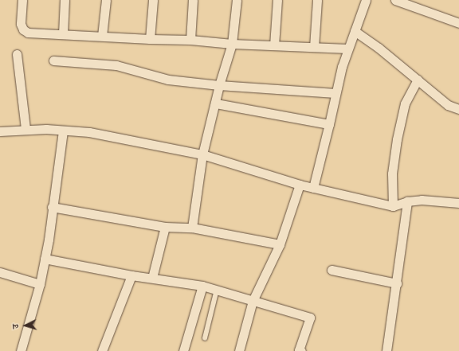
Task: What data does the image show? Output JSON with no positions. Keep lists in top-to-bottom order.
{
  "north": "left"
}
